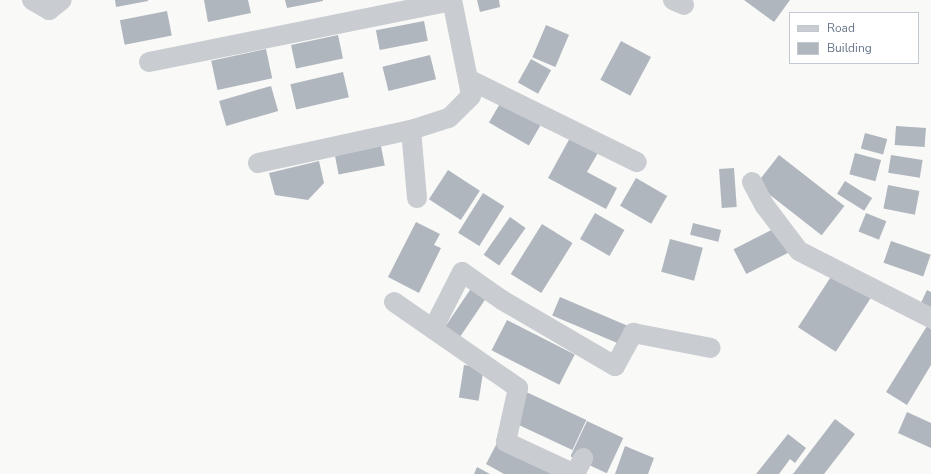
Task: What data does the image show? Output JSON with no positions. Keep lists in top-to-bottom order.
{
  "legend": ["Road", "Building"]
}
